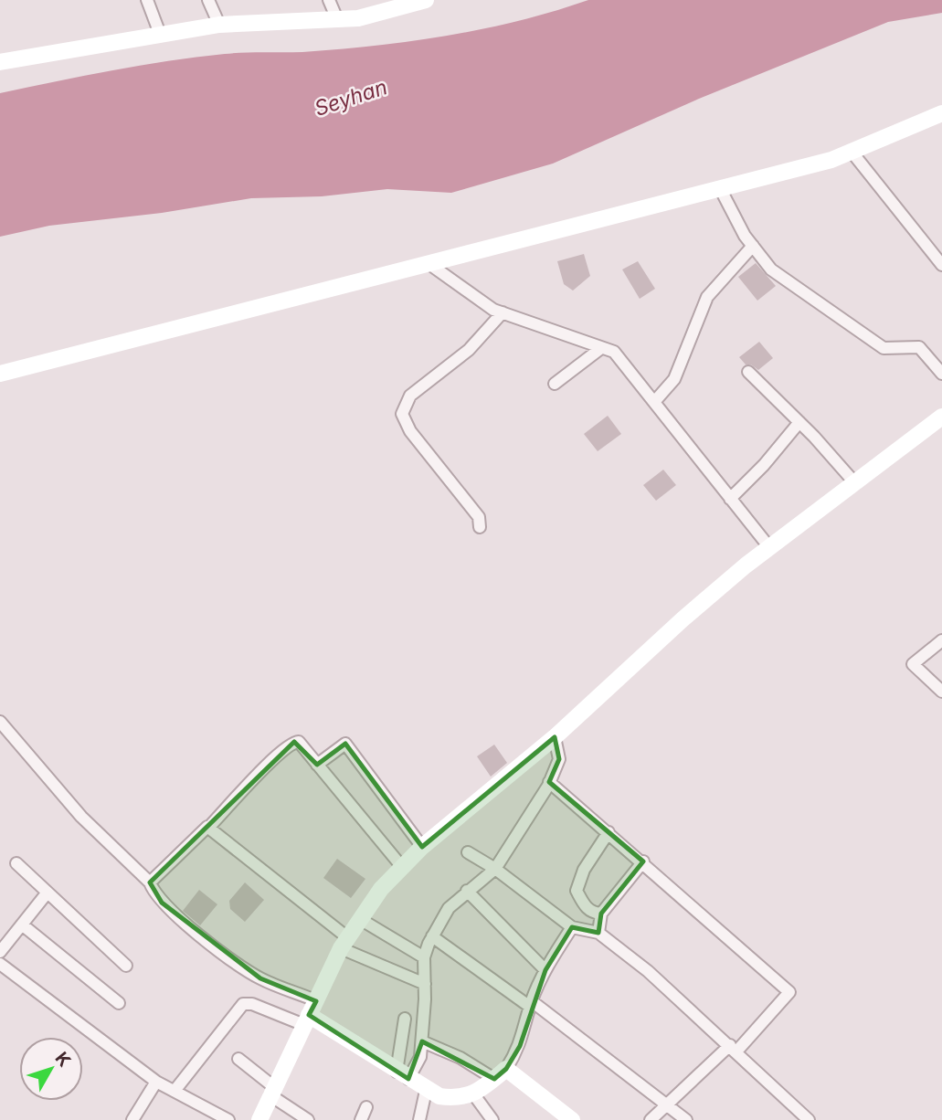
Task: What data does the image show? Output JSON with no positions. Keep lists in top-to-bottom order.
{
  "water": ["Seyhan"],
  "north": "top right"
}
